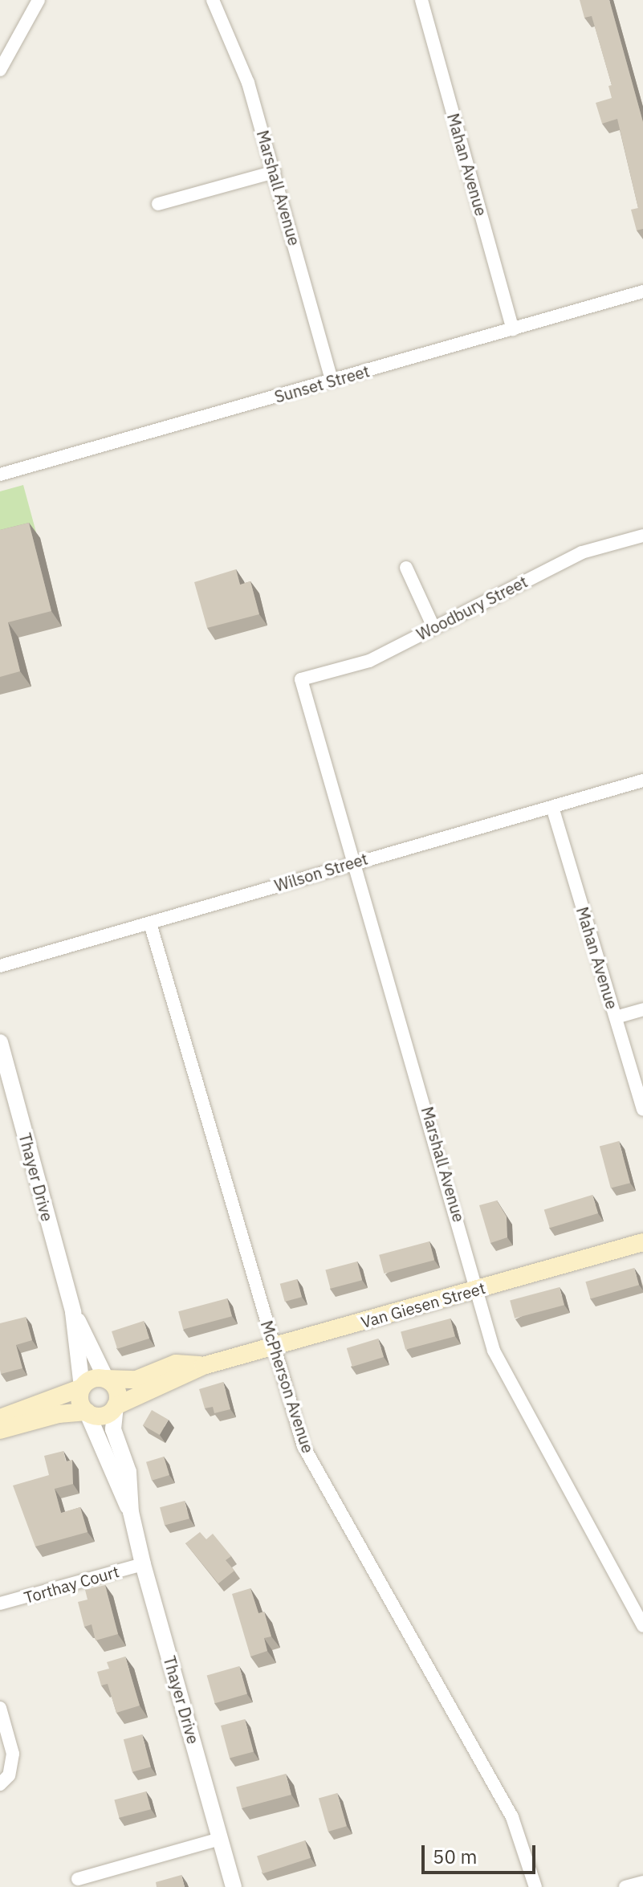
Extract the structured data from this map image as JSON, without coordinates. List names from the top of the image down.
{
  "streets": {
    "main road": ["Van Giesen Street"],
    "street": [
      "Mahan Avenue",
      "Marshall Avenue",
      "Sunset Street",
      "Woodbury Street",
      "Wilson Street",
      "Thayer Drive",
      "McPherson Avenue",
      "Torthay Court"
    ]
  },
  "crossings": [
    ["Mahan Avenue", "Sunset Street"],
    ["Mahan Avenue", "Wilson Street"],
    ["Marshall Avenue", "Sunset Street"],
    ["Marshall Avenue", "Woodbury Street"],
    ["Marshall Avenue", "Wilson Street"],
    ["Marshall Avenue", "Van Giesen Street"],
    ["Wilson Street", "McPherson Avenue"],
    ["Thayer Drive", "Van Giesen Street"],
    ["Thayer Drive", "Torthay Court"],
    ["Van Giesen Street", "McPherson Avenue"]
  ],
  "scale_bar": "50 m"
}
